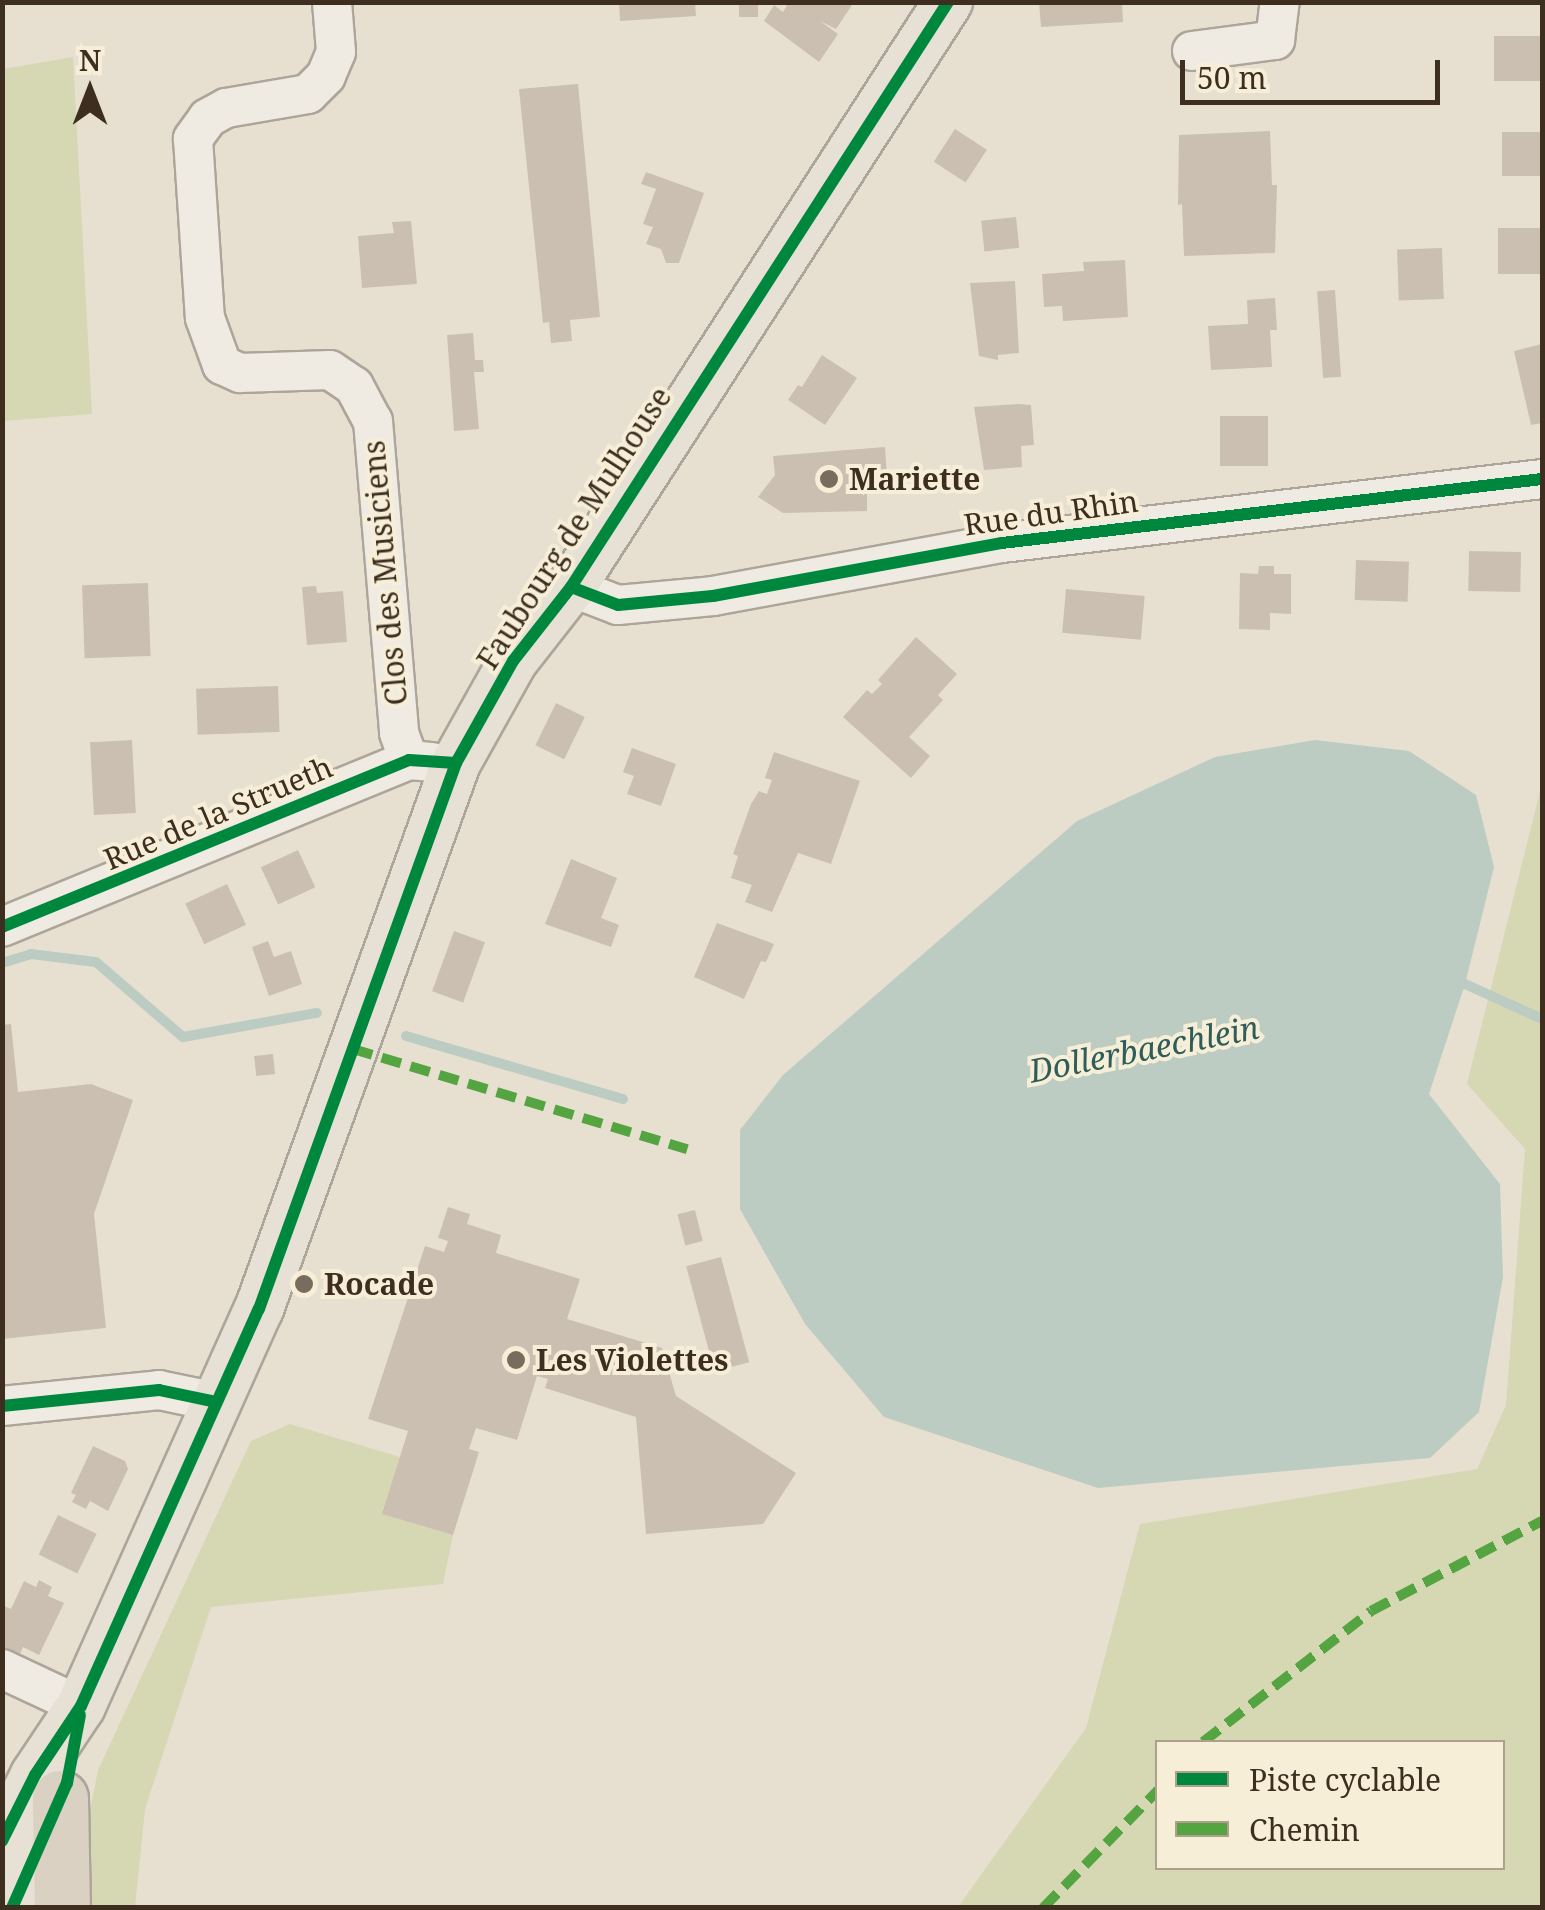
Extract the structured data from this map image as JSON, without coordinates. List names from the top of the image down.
{
  "streets": {
    "main road": ["Faubourg de Mulhouse"],
    "street": ["Rue du Rhin", "Clos des Musiciens", "Rue de la Strueth"]
  },
  "crossings": [
    ["Rue du Rhin", "Faubourg de Mulhouse"],
    ["Faubourg de Mulhouse", "Rue de la Strueth"],
    ["Clos des Musiciens", "Rue de la Strueth"]
  ],
  "water": ["Dollerbaechlein"],
  "places": ["Mariette", "Rocade", "Les Violettes"],
  "legend": ["Piste cyclable", "Chemin"],
  "scale_bar": "50 m",
  "north": "top"
}
